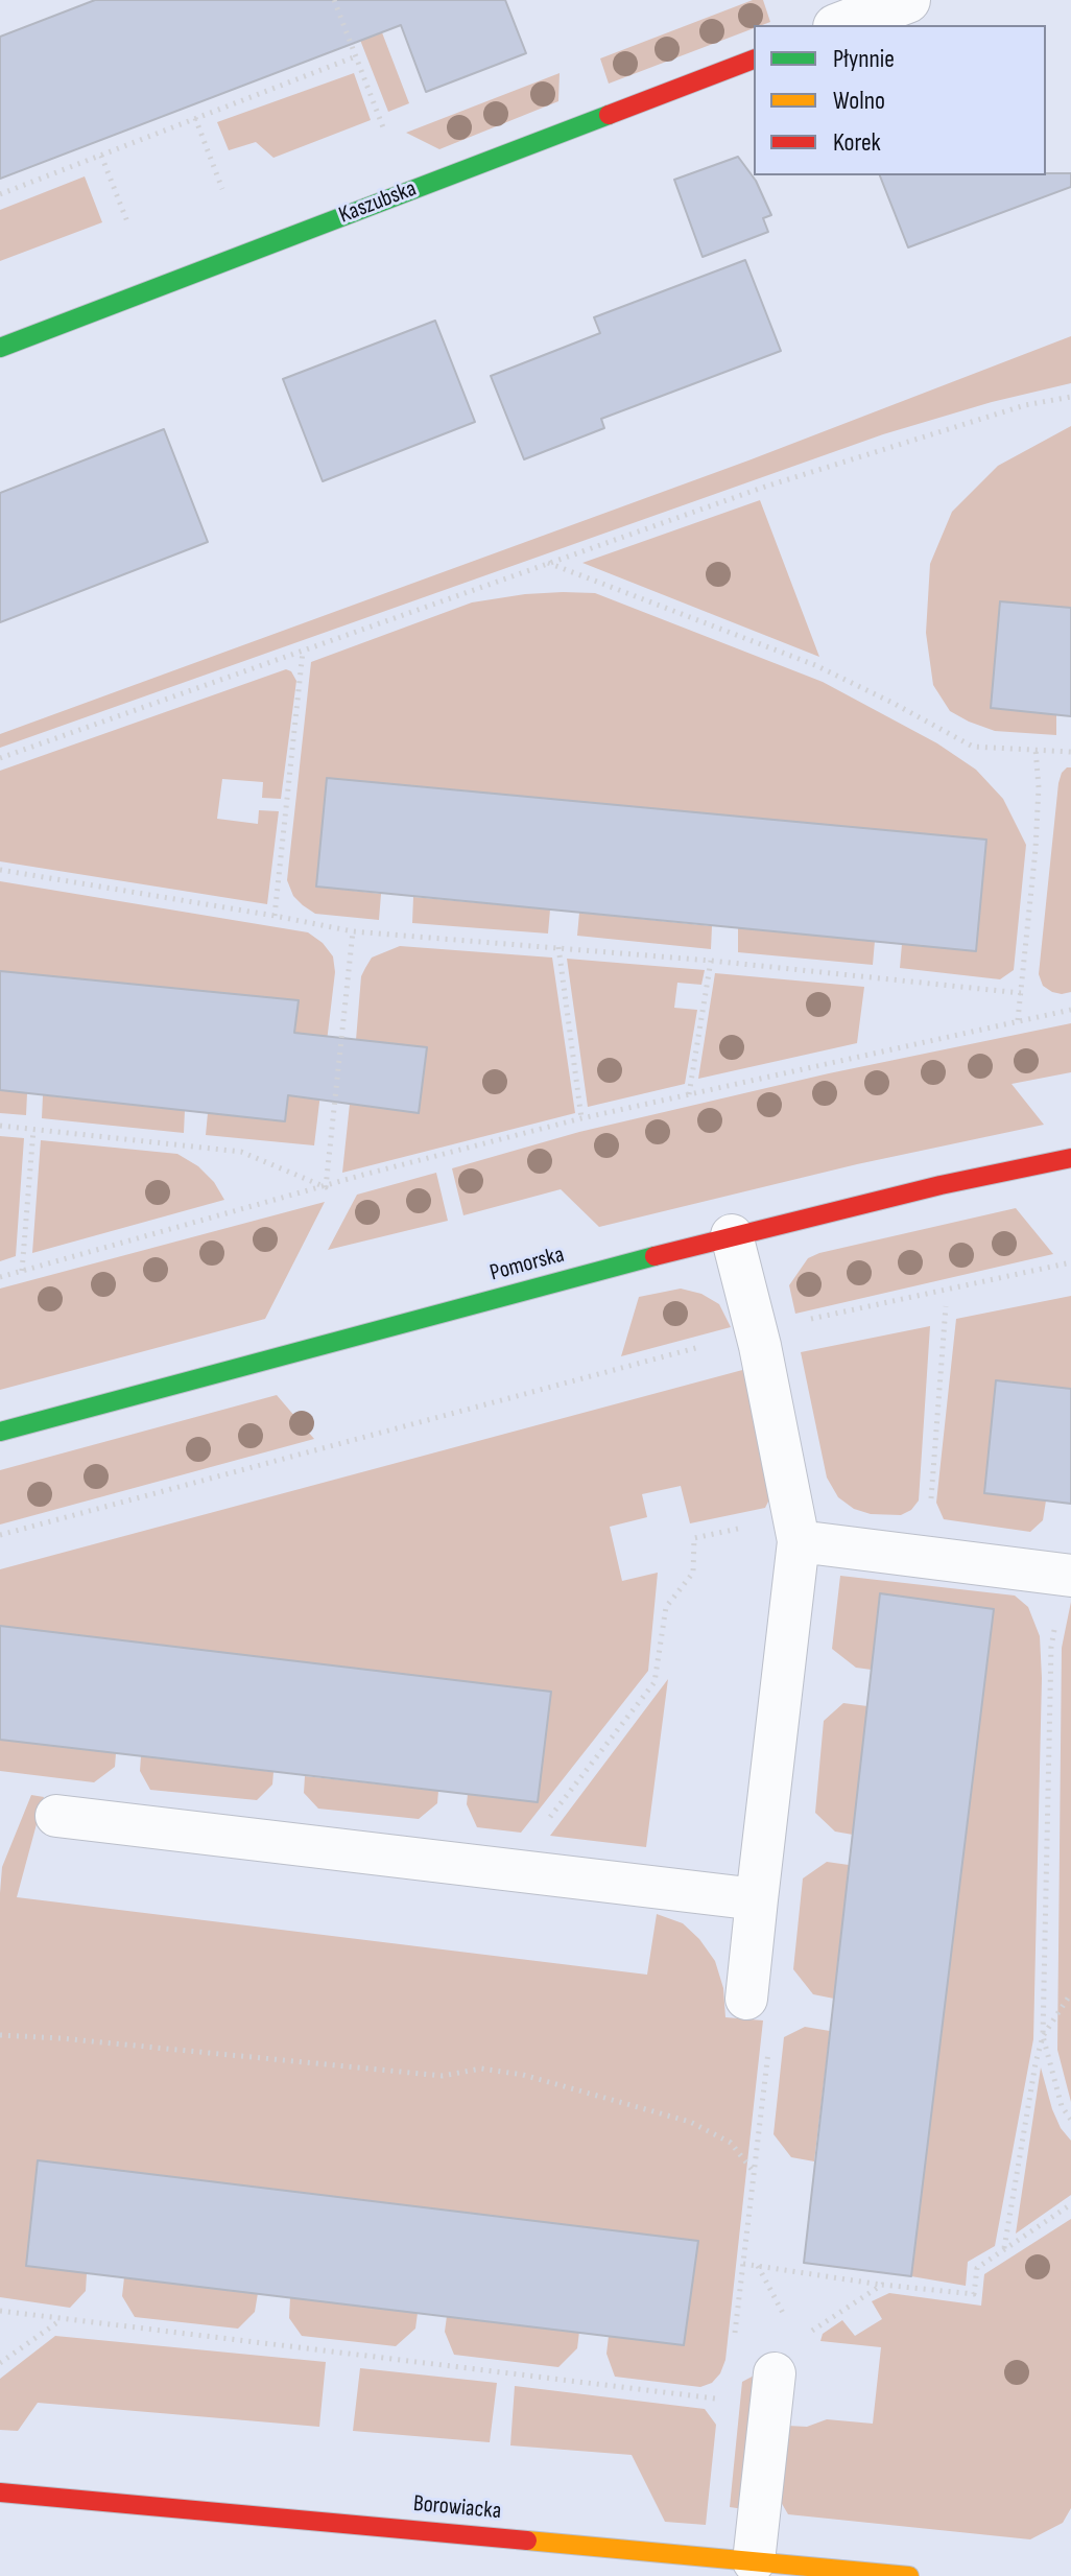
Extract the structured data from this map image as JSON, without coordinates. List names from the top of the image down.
{
  "streets": {
    "street": ["Kaszubska", "Pomorska", "Borowiacka"]
  },
  "legend": ["Płynnie", "Wolno", "Korek"]
}
